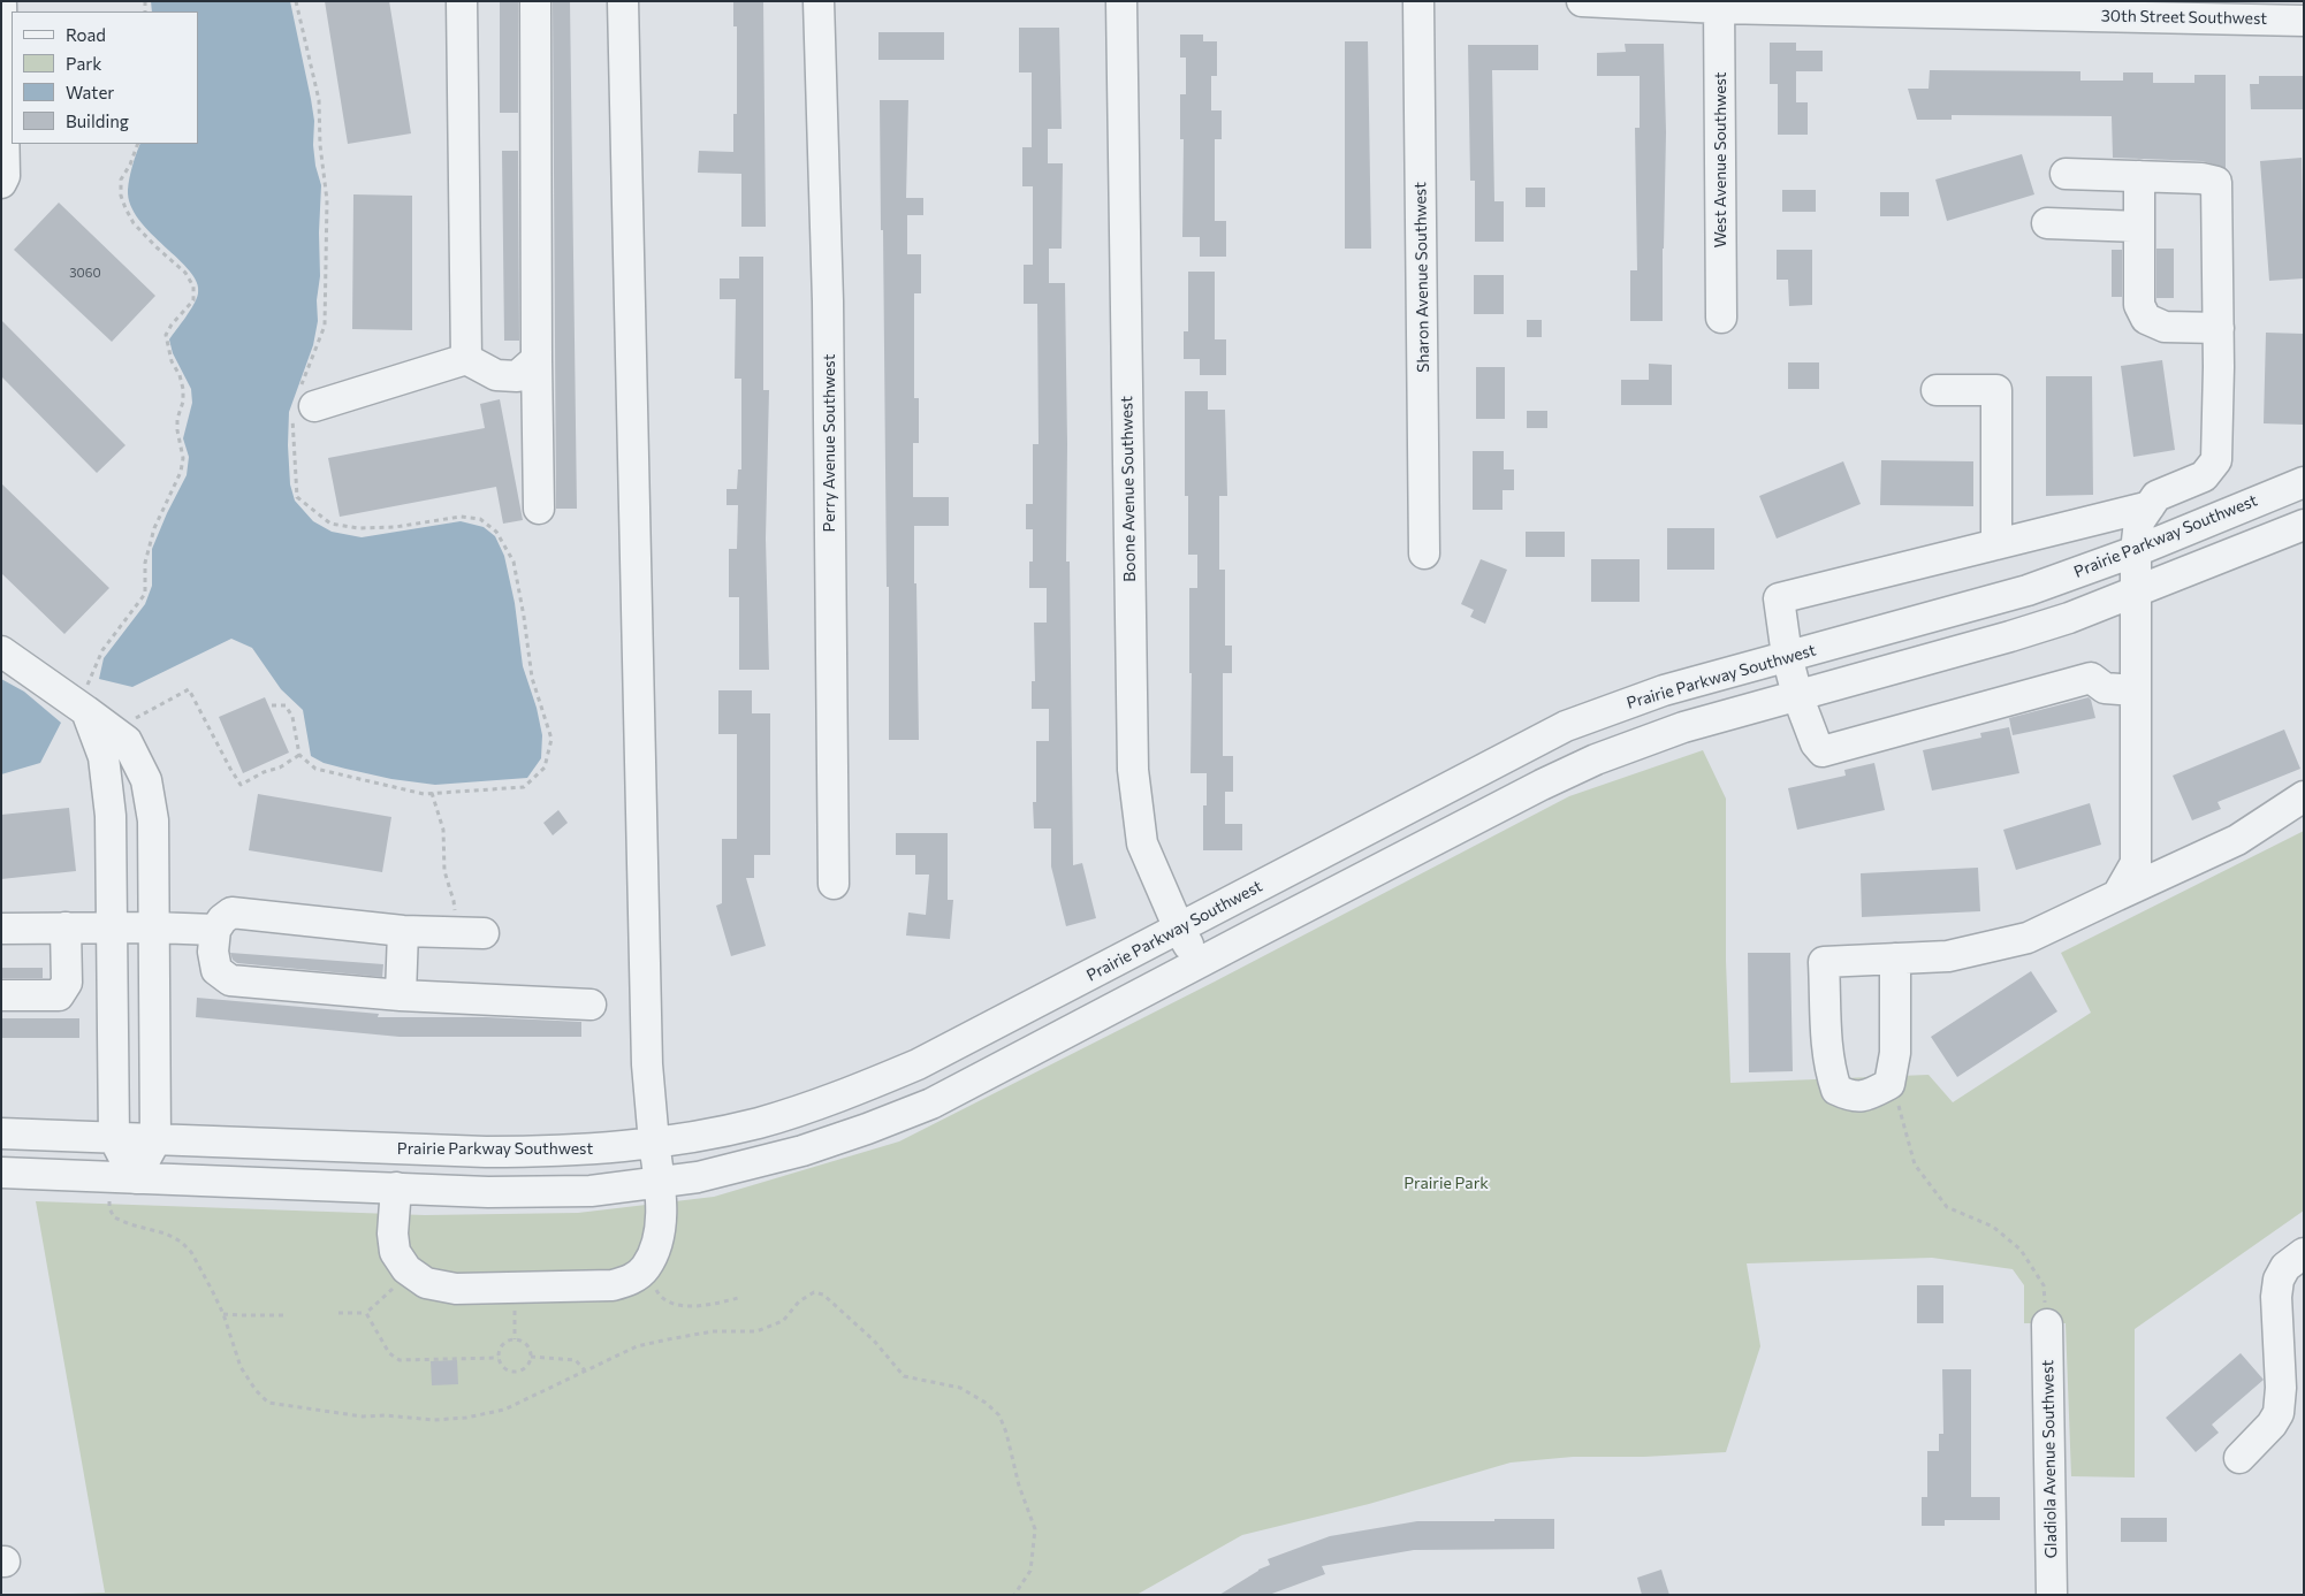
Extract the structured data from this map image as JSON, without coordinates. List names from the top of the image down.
{
  "streets": {
    "street": [
      "30th Street Southwest",
      "West Avenue Southwest",
      "Sharon Avenue Southwest",
      "Perry Avenue Southwest",
      "Boone Avenue Southwest",
      "Prairie Parkway Southwest",
      "Gladiola Avenue Southwest"
    ]
  },
  "crossings": [
    ["30th Street Southwest", "West Avenue Southwest"],
    ["Boone Avenue Southwest", "Prairie Parkway Southwest"]
  ],
  "parks": ["Prairie Park"],
  "house_numbers": ["3060"],
  "legend": [
    "Road",
    "Park",
    "Water",
    "Building"
  ]
}
